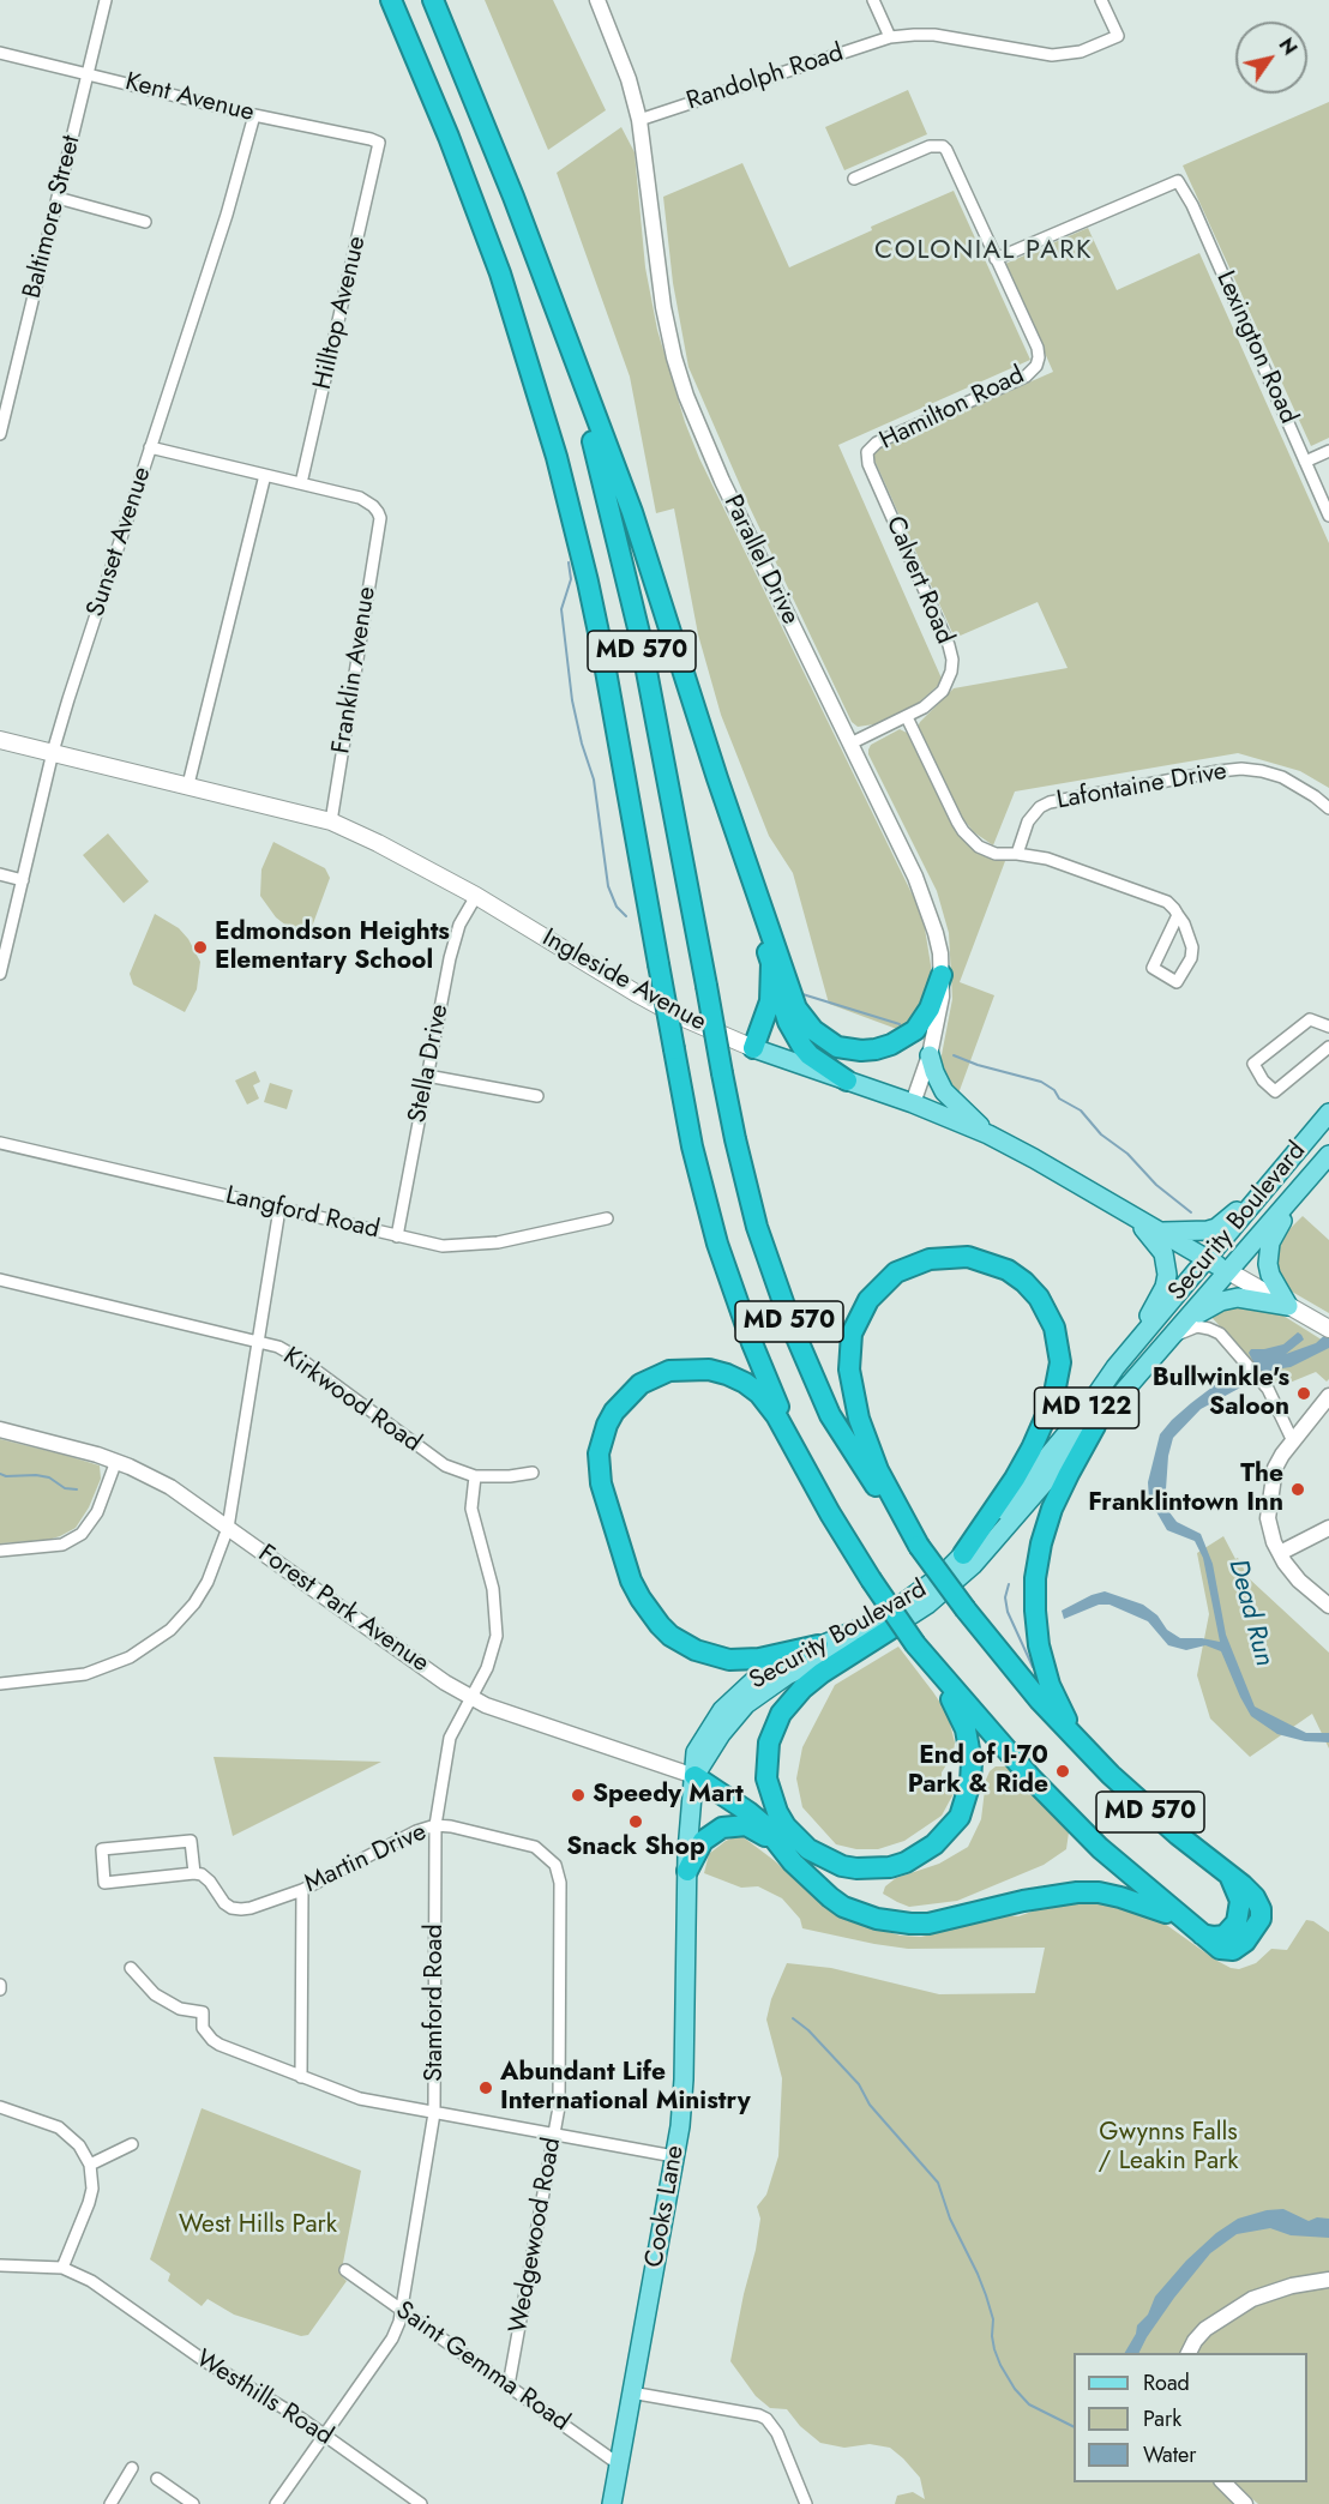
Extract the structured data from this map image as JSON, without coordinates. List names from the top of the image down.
{
  "streets": {
    "highway": ["MD 570"],
    "main road": [
      "Ingleside Avenue",
      "Security Boulevard",
      "MD 122",
      "Cooks Lane"
    ],
    "street": [
      "Randolph Road",
      "Kent Avenue",
      "Baltimore Street",
      "Hilltop Avenue",
      "Lexington Road",
      "Hamilton Road",
      "Sunset Avenue",
      "Parallel Drive",
      "Calvert Road",
      "Franklin Avenue",
      "Lafontaine Drive",
      "Stella Drive",
      "Langford Road",
      "Kirkwood Road",
      "Forest Park Avenue",
      "Martin Drive",
      "Stamford Road",
      "Wedgewood Road",
      "Saint Gemma Road",
      "Westhills Road"
    ]
  },
  "crossings": [
    ["Randolph Road", "Parallel Drive"],
    ["Kent Avenue", "Baltimore Street"],
    ["Kent Avenue", "Hilltop Avenue"],
    ["Kent Avenue", "Sunset Avenue"],
    ["Hilltop Avenue", "Franklin Avenue"],
    ["Lexington Road", "Hamilton Road"],
    ["Hamilton Road", "Calvert Road"],
    ["Sunset Avenue", "Ingleside Avenue"],
    ["Parallel Drive", "Calvert Road"],
    ["Parallel Drive", "Ingleside Avenue"],
    ["Franklin Avenue", "Ingleside Avenue"],
    ["Ingleside Avenue", "Stella Drive"],
    ["Ingleside Avenue", "Security Boulevard"],
    ["Stella Drive", "Langford Road"],
    ["Security Boulevard", "Forest Park Avenue"],
    ["Security Boulevard", "Cooks Lane"],
    ["Kirkwood Road", "Stamford Road"],
    ["Forest Park Avenue", "Stamford Road"],
    ["Forest Park Avenue", "Cooks Lane"],
    ["Martin Drive", "Stamford Road"],
    ["Martin Drive", "Wedgewood Road"],
    ["Stamford Road", "Saint Gemma Road"],
    ["Stamford Road", "Westhills Road"],
    ["Cooks Lane", "Saint Gemma Road"],
    ["Wedgewood Road", "Saint Gemma Road"]
  ],
  "districts": ["COLONIAL PARK"],
  "water": ["Dead Run"],
  "parks": ["Gwynns Falls / Leakin Park", "West Hills Park"],
  "places": [
    "Edmondson Heights Elementary School",
    "Bullwinkle's Saloon",
    "The Franklintown Inn",
    "End of I-70 Park & Ride",
    "Speedy Mart",
    "Snack Shop",
    "Abundant Life International Ministry"
  ],
  "legend": ["Road", "Park", "Water"],
  "north": "top right"
}
